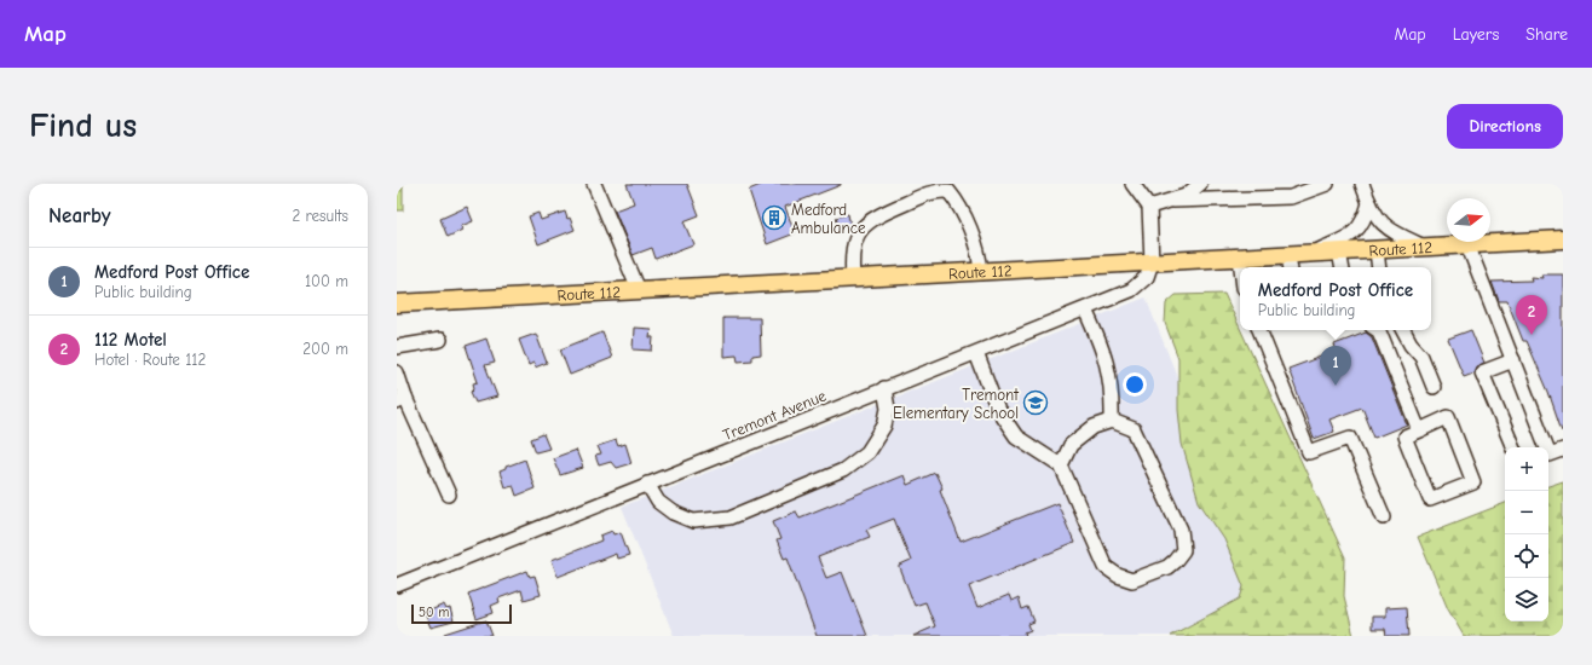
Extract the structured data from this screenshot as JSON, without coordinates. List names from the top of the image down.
{
  "streets": {
    "main road": ["Route 112"],
    "street": ["Tremont Avenue"]
  },
  "crossings": [
    ["Route 112", "Tremont Avenue"]
  ],
  "places": {
    "building": ["Medford Ambulance"],
    "school or university": ["Tremont Elementary School"]
  },
  "scale_bar": "50 m",
  "north": "right",
  "page": {
    "header": "Map",
    "nav": ["Map", "Layers", "Share"],
    "buttons": "Directions",
    "title": "Find us",
    "heading": ["Nearby", "2 results"],
    "list": [
      {
        "mark": "1",
        "name": "Medford Post Office",
        "note": "Public building",
        "value": "100 m"
      },
      {
        "mark": "2",
        "name": "112 Motel",
        "note": "Hotel · Route 112",
        "value": "200 m"
      }
    ],
    "popup": ["Medford Post Office", "Public building"],
    "pins": ["2", "1"],
    "map_buttons": ["+", "−"],
    "scale": "50 m"
  }
}
